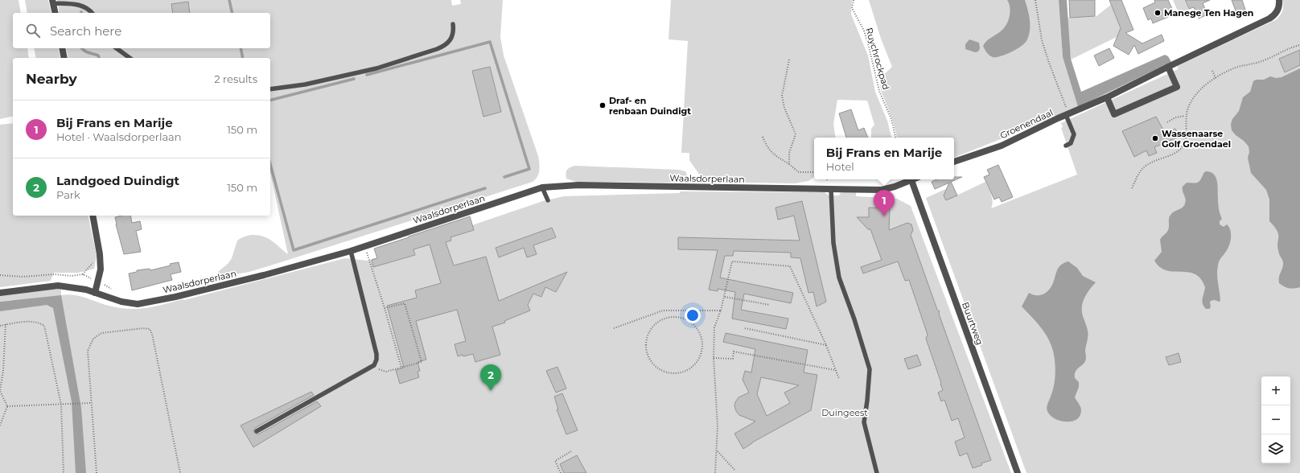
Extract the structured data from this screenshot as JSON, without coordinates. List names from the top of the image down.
{
  "streets": {
    "street": ["Groenendaal", "Waalsdorperlaan", "Buurtweg"],
    "path": ["Ruychrockpad"]
  },
  "crossings": [
    ["Waalsdorperlaan", "Buurtweg"]
  ],
  "parks": ["Duingeest"],
  "places": ["Manege Ten Hagen", "Draf- en renbaan Duindigt", "Wassenaarse Golf Groendael"],
  "page": {
    "search": "Search here",
    "heading": ["Nearby", "2 results"],
    "list": [
      {
        "mark": "1",
        "name": "Bij Frans en Marije",
        "note": "Hotel · Waalsdorperlaan",
        "value": "150 m"
      },
      {
        "mark": "2",
        "name": "Landgoed Duindigt",
        "note": "Park",
        "value": "150 m"
      }
    ],
    "popup": ["Bij Frans en Marije", "Hotel"],
    "pins": ["1", "2"],
    "map_buttons": ["+", "−"]
  }
}
